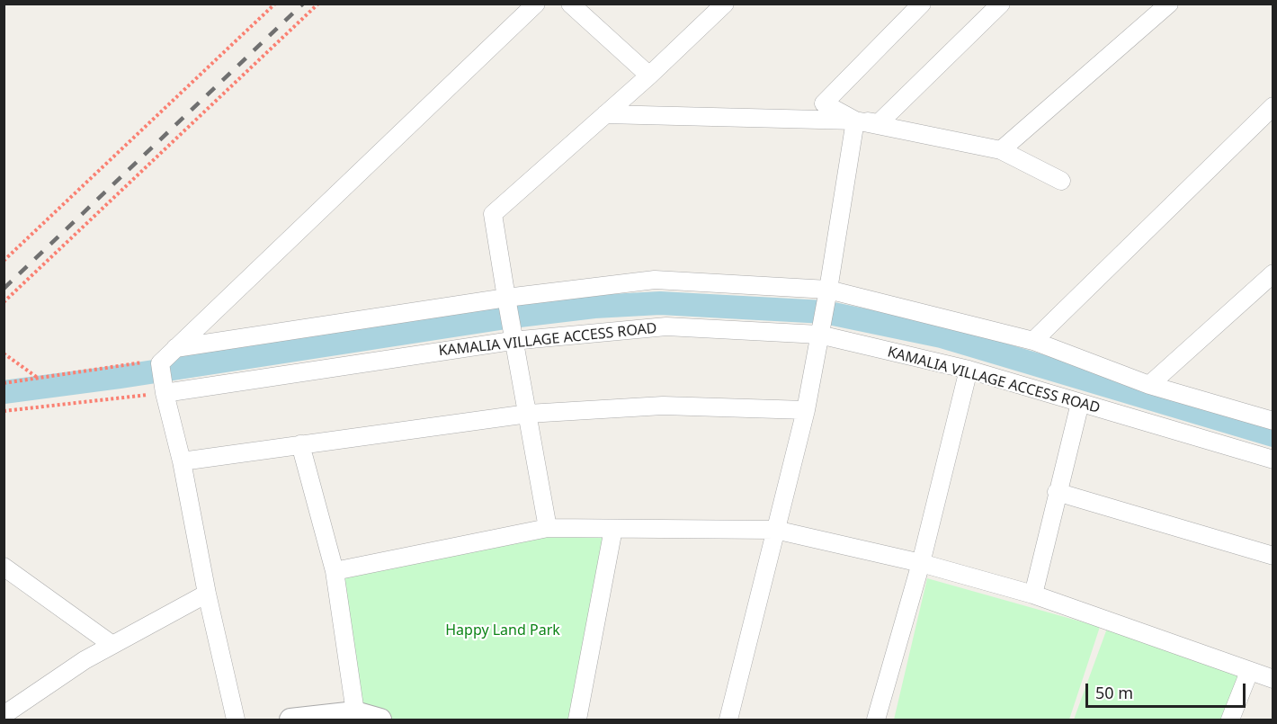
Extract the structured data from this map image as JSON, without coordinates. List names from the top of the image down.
{
  "streets": {
    "street": ["KAMALIA VILLAGE ACCESS ROAD"]
  },
  "parks": ["Happy Land Park"],
  "scale_bar": "50 m"
}
